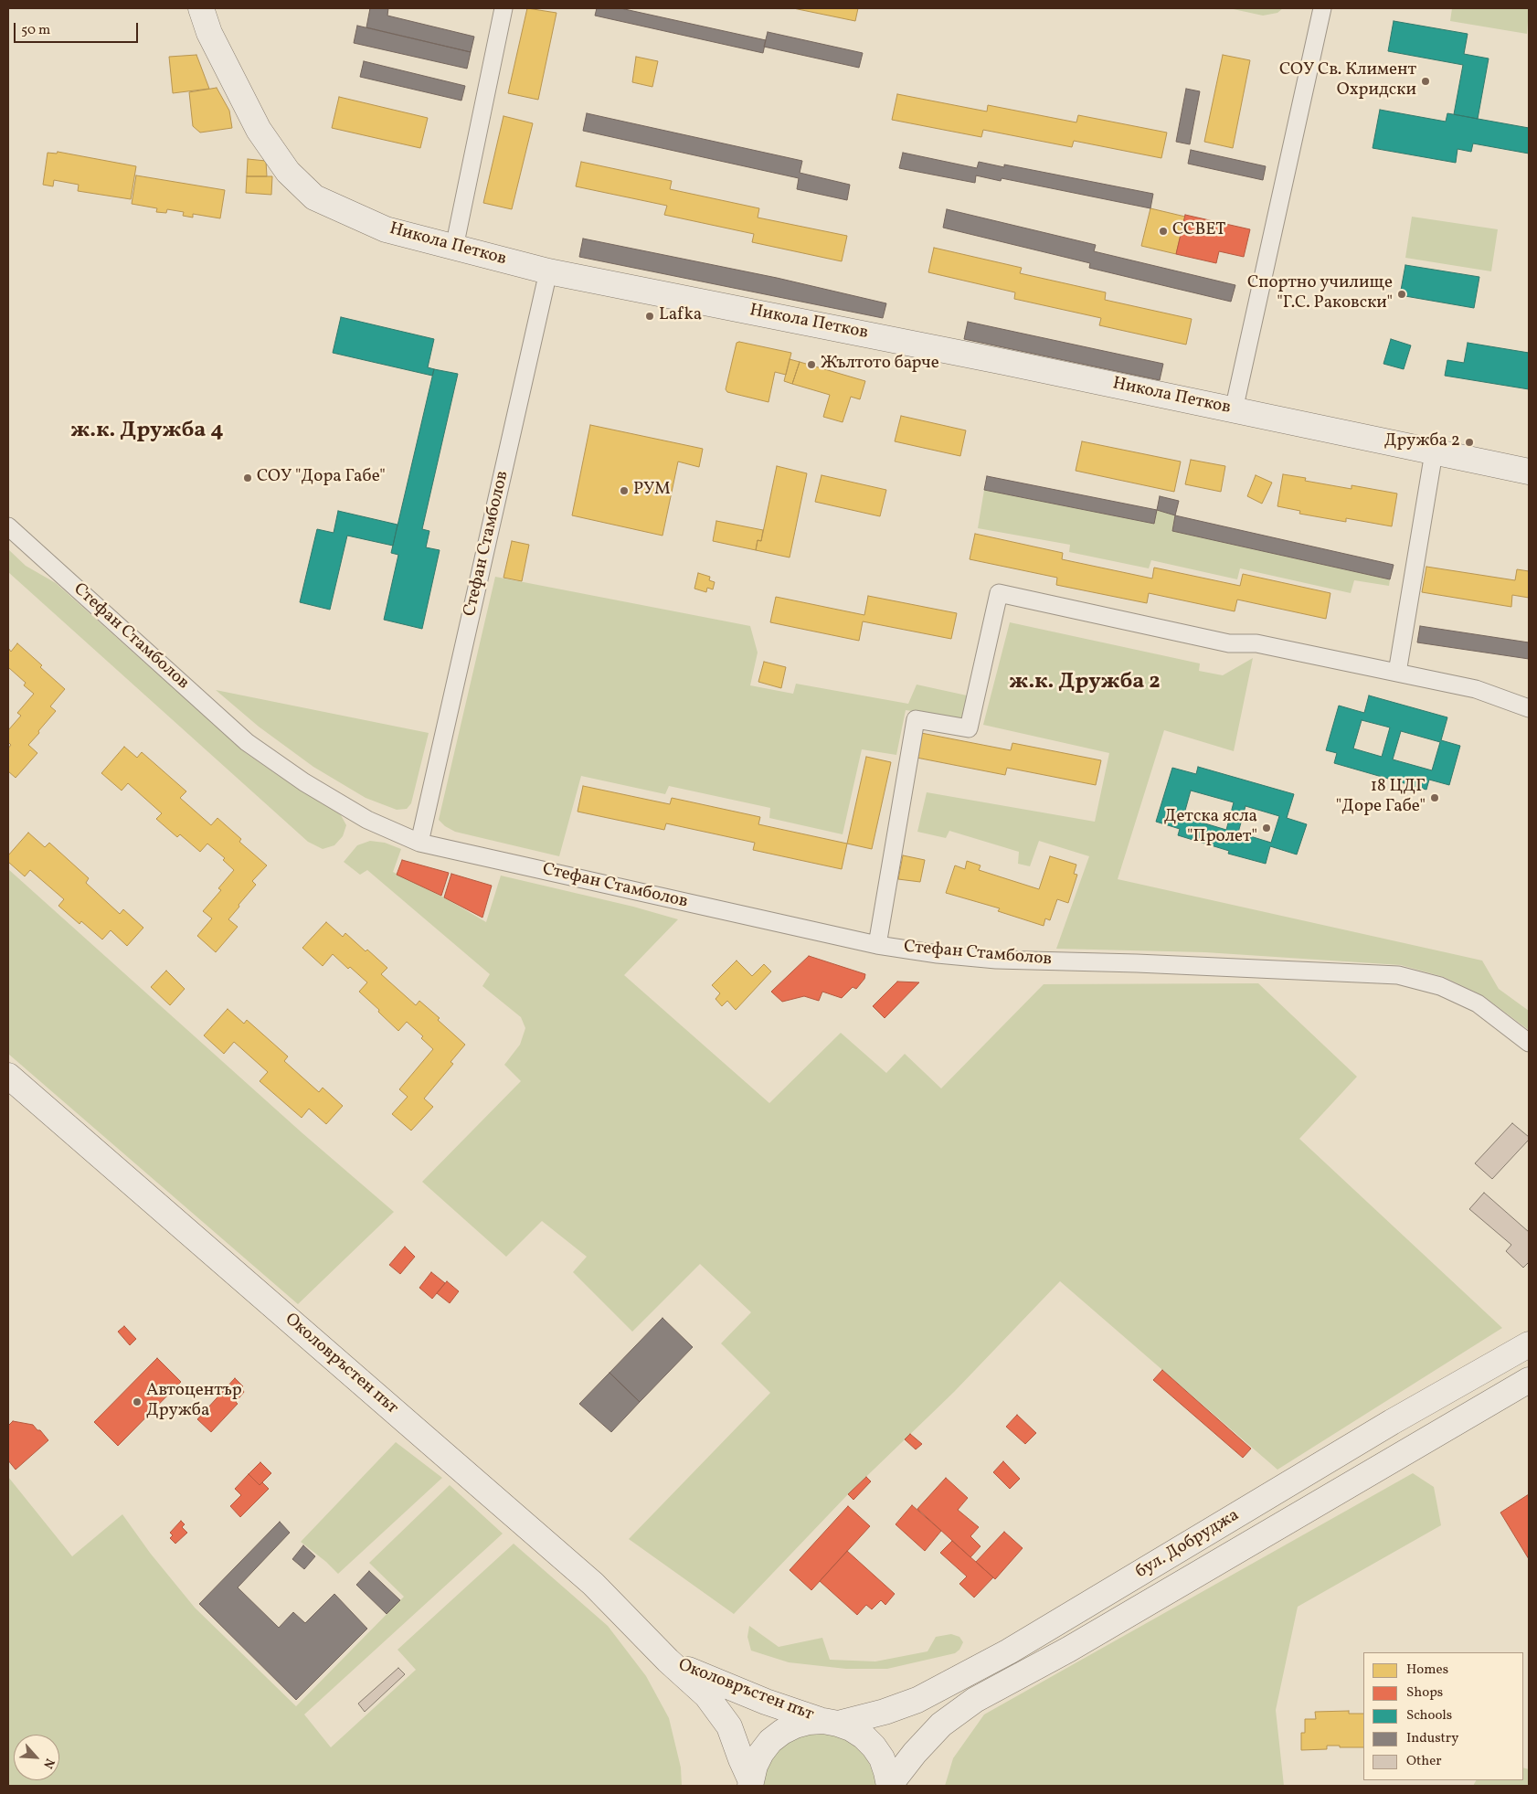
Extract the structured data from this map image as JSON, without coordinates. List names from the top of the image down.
{
  "streets": {
    "main road": ["Никола Петков", "Околовръстен път", "бул. Добруджа"],
    "street": ["Стефан Стамболов"]
  },
  "crossings": [
    ["Никола Петков", "Стефан Стамболов"],
    ["Околовръстен път", "бул. Добруджа"]
  ],
  "districts": ["ж.к. Дружба 4", "ж.к. Дружба 2"],
  "places": [
    "СОУ Св. Климент Охридски",
    "ССВЕТ",
    "Спортно училище \"Г.С. Раковски\"",
    "Lafka",
    "Жълтото барче",
    "Дружба 2",
    "СОУ \"Дора Габе\"",
    "РУМ",
    "18 ЦДГ \"Доре Габе\"",
    "Детска ясла \"Пролет\"",
    "Автоцентър Дружба"
  ],
  "legend": [
    "Homes",
    "Shops",
    "Schools",
    "Industry",
    "Other"
  ],
  "scale_bar": "50 m",
  "north": "bottom right"
}
